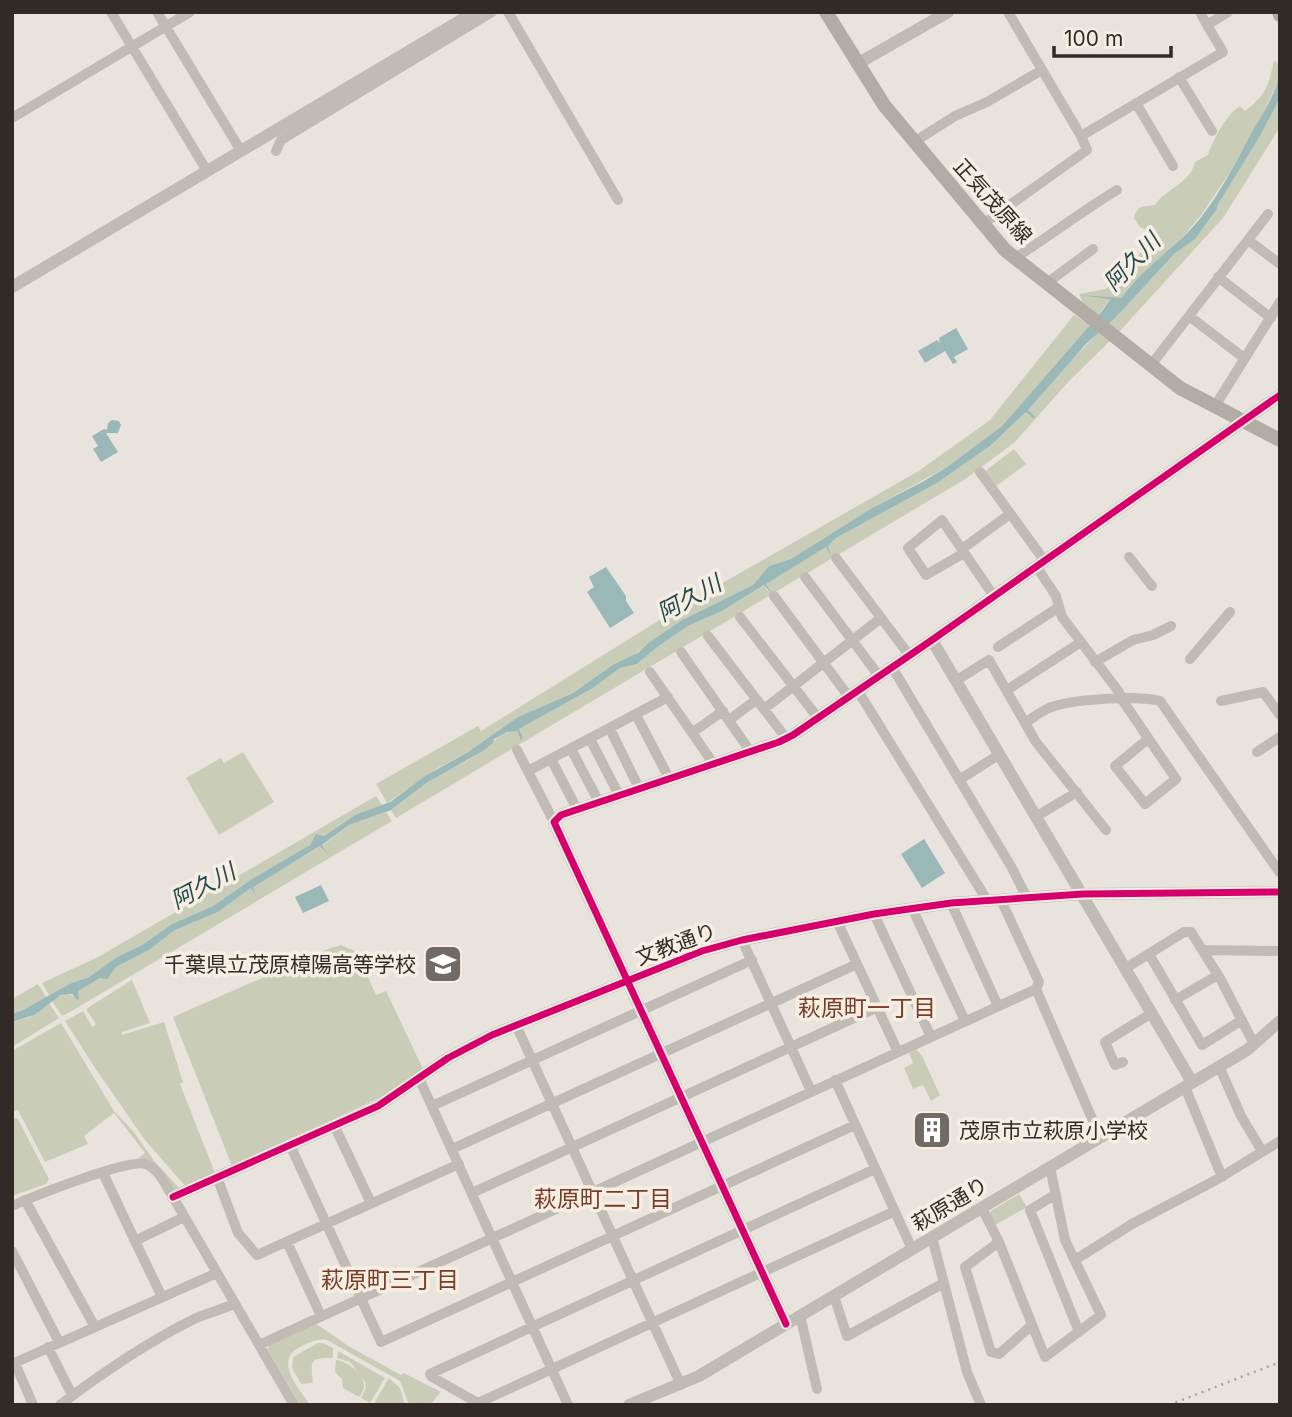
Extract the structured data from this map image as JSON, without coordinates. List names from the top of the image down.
{
  "streets": {
    "main road": ["正気茂原線"],
    "street": ["文教通り", "萩原通り"]
  },
  "districts": ["萩原町一丁目", "萩原町二丁目", "萩原町三丁目"],
  "water": ["阿久川"],
  "places": {
    "school or university": ["千葉県立茂原樟陽高等学校"],
    "building": ["茂原市立萩原小学校"]
  },
  "scale_bar": "100 m"
}
